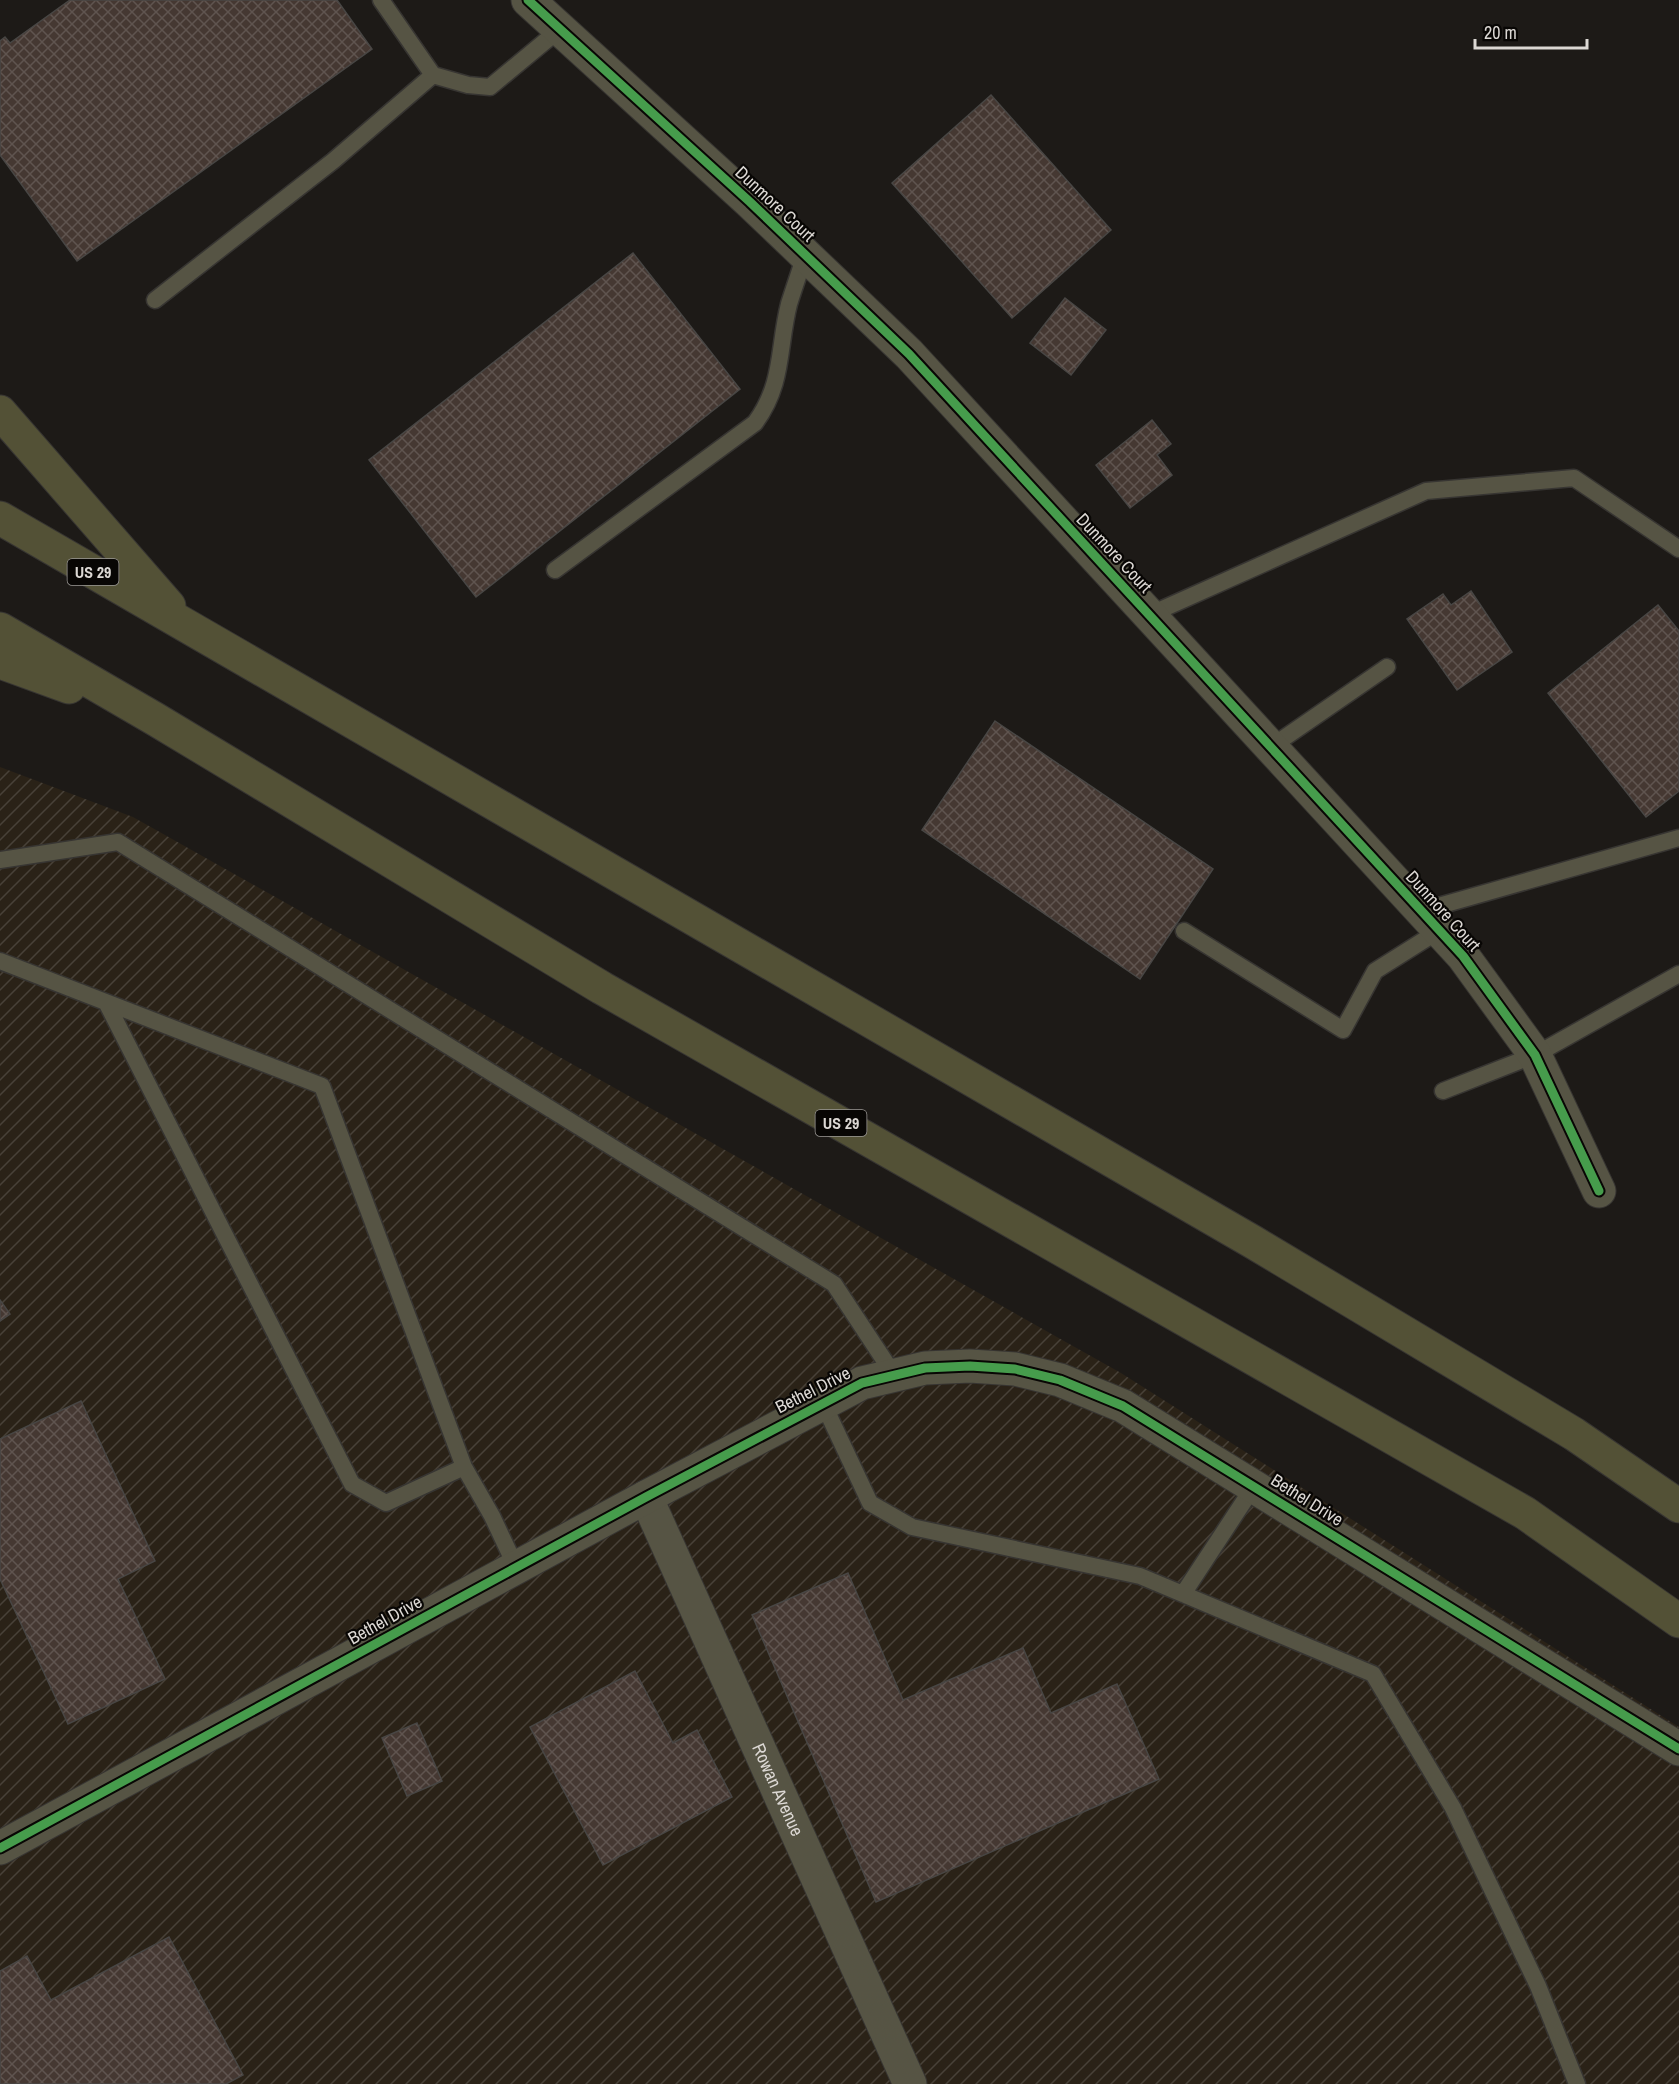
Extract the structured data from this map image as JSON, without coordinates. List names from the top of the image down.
{
  "streets": {
    "highway": ["US 29"],
    "street": ["Dunmore Court", "Bethel Drive", "Rowan Avenue"]
  },
  "crossings": [
    ["Bethel Drive", "Rowan Avenue"]
  ],
  "scale_bar": "20 m"
}
